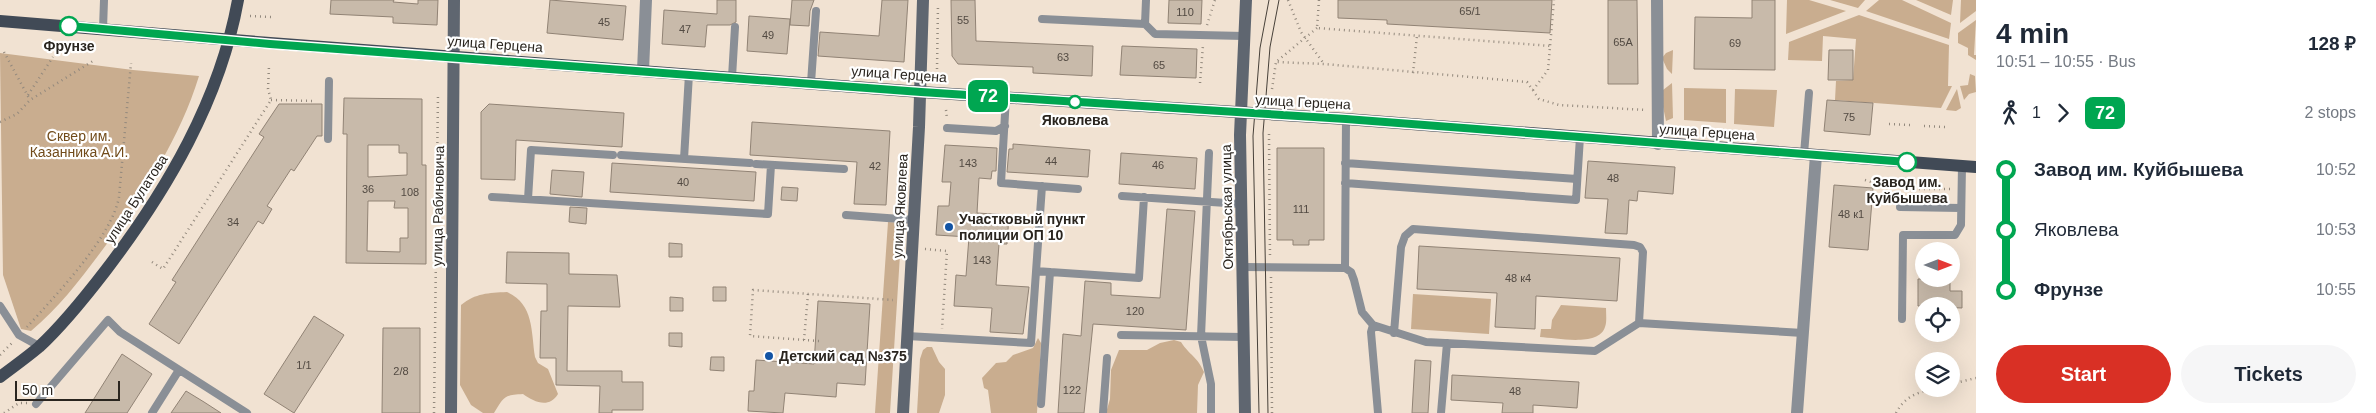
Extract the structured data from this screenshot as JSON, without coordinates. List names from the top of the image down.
{
  "streets": {
    "main road": ["улица Герцена", "улица Булатова"],
    "street": ["улица Рабиновича", "улица Яковлева", "Октябрьская улица"]
  },
  "crossings": [
    ["улица Герцена", "улица Булатова"],
    ["улица Герцена", "улица Рабиновича"],
    ["улица Герцена", "улица Яковлева"],
    ["улица Герцена", "Октябрьская улица"]
  ],
  "parks": ["Сквер им. Казанника А.И."],
  "places": [
    "Фрунзе",
    "Яковлева",
    "Завод им. Куйбышева",
    "Участковый пункт полиции ОП 10",
    "Детский сад №375"
  ],
  "lines": ["bus line 72"],
  "house_numbers": [
    "65/1",
    "110",
    "55",
    "45",
    "47",
    "49",
    "65А",
    "69",
    "63",
    "65",
    "75",
    "44",
    "143",
    "46",
    "42",
    "48",
    "40",
    "36",
    "108",
    "111",
    "48 к1",
    "34",
    "143",
    "48 к4",
    "120",
    "1/1",
    "2/8",
    "122",
    "48"
  ],
  "scale_bar": "50 m",
  "north": "right",
  "page": {
    "on_map": "72",
    "heading": ["4 min", "10:51 – 10:55 · Bus", "128 ₽"],
    "legs": ["1", "72", "2 stops"],
    "list": [
      {
        "name": "Завод им. Куйбышева",
        "value": "10:52"
      },
      {
        "name": "Яковлева",
        "value": "10:53"
      },
      {
        "name": "Фрунзе",
        "value": "10:55"
      }
    ],
    "buttons": ["Start", "Tickets"],
    "scale": "50 m"
  }
}
